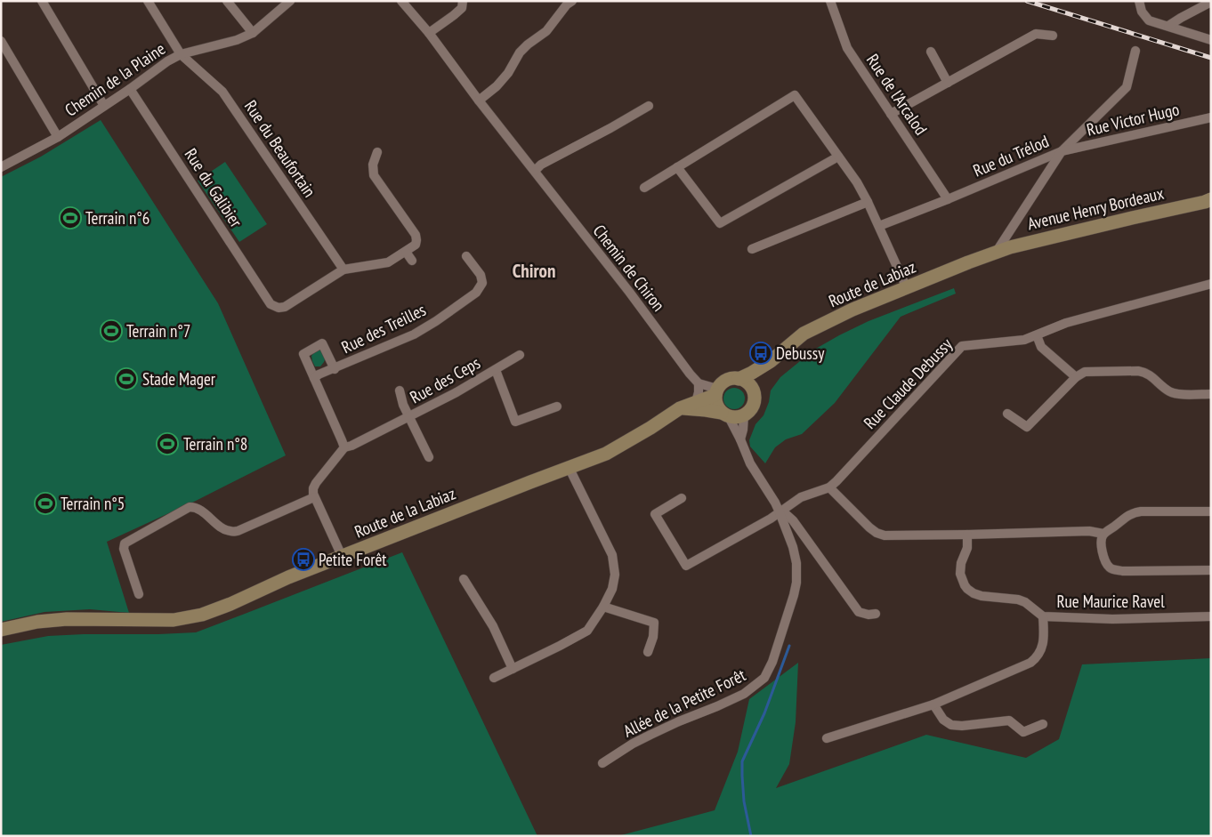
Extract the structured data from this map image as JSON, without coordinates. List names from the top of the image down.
{
  "streets": {
    "main road": ["Avenue Henry Bordeaux", "Route de Labiaz", "Route de la Labiaz"],
    "street": [
      "Chemin de la Plaine",
      "Rue de l'Arcalod",
      "Rue Victor Hugo",
      "Rue du Beaufortain",
      "Rue du Trélod",
      "Rue du Galibier",
      "Chemin de Chiron",
      "Rue des Treilles",
      "Rue des Ceps",
      "Rue Claude Debussy",
      "Rue Maurice Ravel",
      "Allée de la Petite Forêt"
    ]
  },
  "crossings": [
    ["Chemin de la Plaine", "Rue du Beaufortain"],
    ["Chemin de la Plaine", "Rue du Galibier"],
    ["Rue de l'Arcalod", "Rue du Trélod"],
    ["Rue Victor Hugo", "Rue du Trélod"],
    ["Rue du Beaufortain", "Rue du Galibier"],
    ["Avenue Henry Bordeaux", "Route de Labiaz"],
    ["Route de Labiaz", "Route de la Labiaz"],
    ["Route de Labiaz", "Allée de la Petite Forêt"],
    ["Rue des Treilles", "Rue des Ceps"],
    ["Rue Claude Debussy", "Allée de la Petite Forêt"],
    ["Route de la Labiaz", "Allée de la Petite Forêt"]
  ],
  "districts": ["Chiron"],
  "places": {
    "sports": [
      "Terrain n°6",
      "Terrain n°7",
      "Stade Mager",
      "Terrain n°8",
      "Terrain n°5"
    ],
    "bus stop": ["Debussy", "Petite Forêt"]
  }
}
